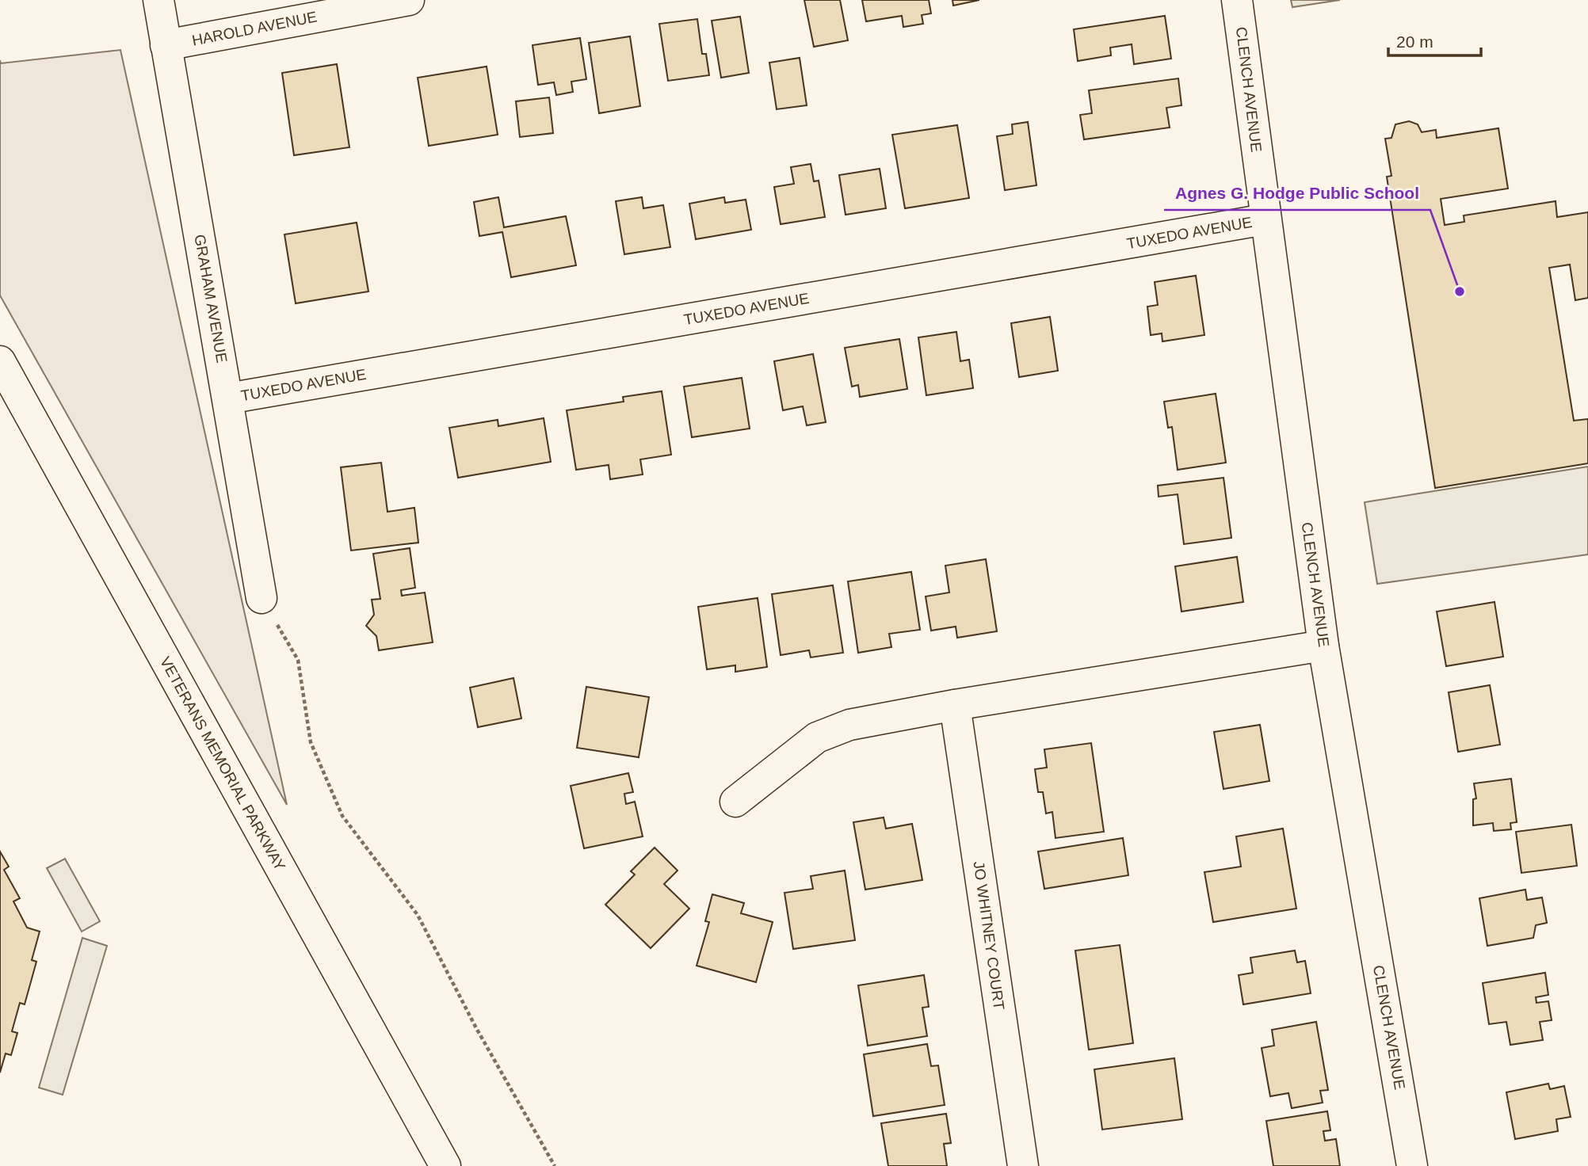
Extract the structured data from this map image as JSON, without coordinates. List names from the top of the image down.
{
  "streets": {
    "street": [
      "HAROLD AVENUE",
      "CLENCH AVENUE",
      "TUXEDO AVENUE",
      "GRAHAM AVENUE",
      "VETERANS MEMORIAL PARKWAY",
      "JO WHITNEY COURT"
    ]
  },
  "crossings": [
    ["HAROLD AVENUE", "GRAHAM AVENUE"],
    ["CLENCH AVENUE", "TUXEDO AVENUE"],
    ["TUXEDO AVENUE", "GRAHAM AVENUE"]
  ],
  "places": ["Agnes G. Hodge Public School"],
  "scale_bar": "20 m"
}
